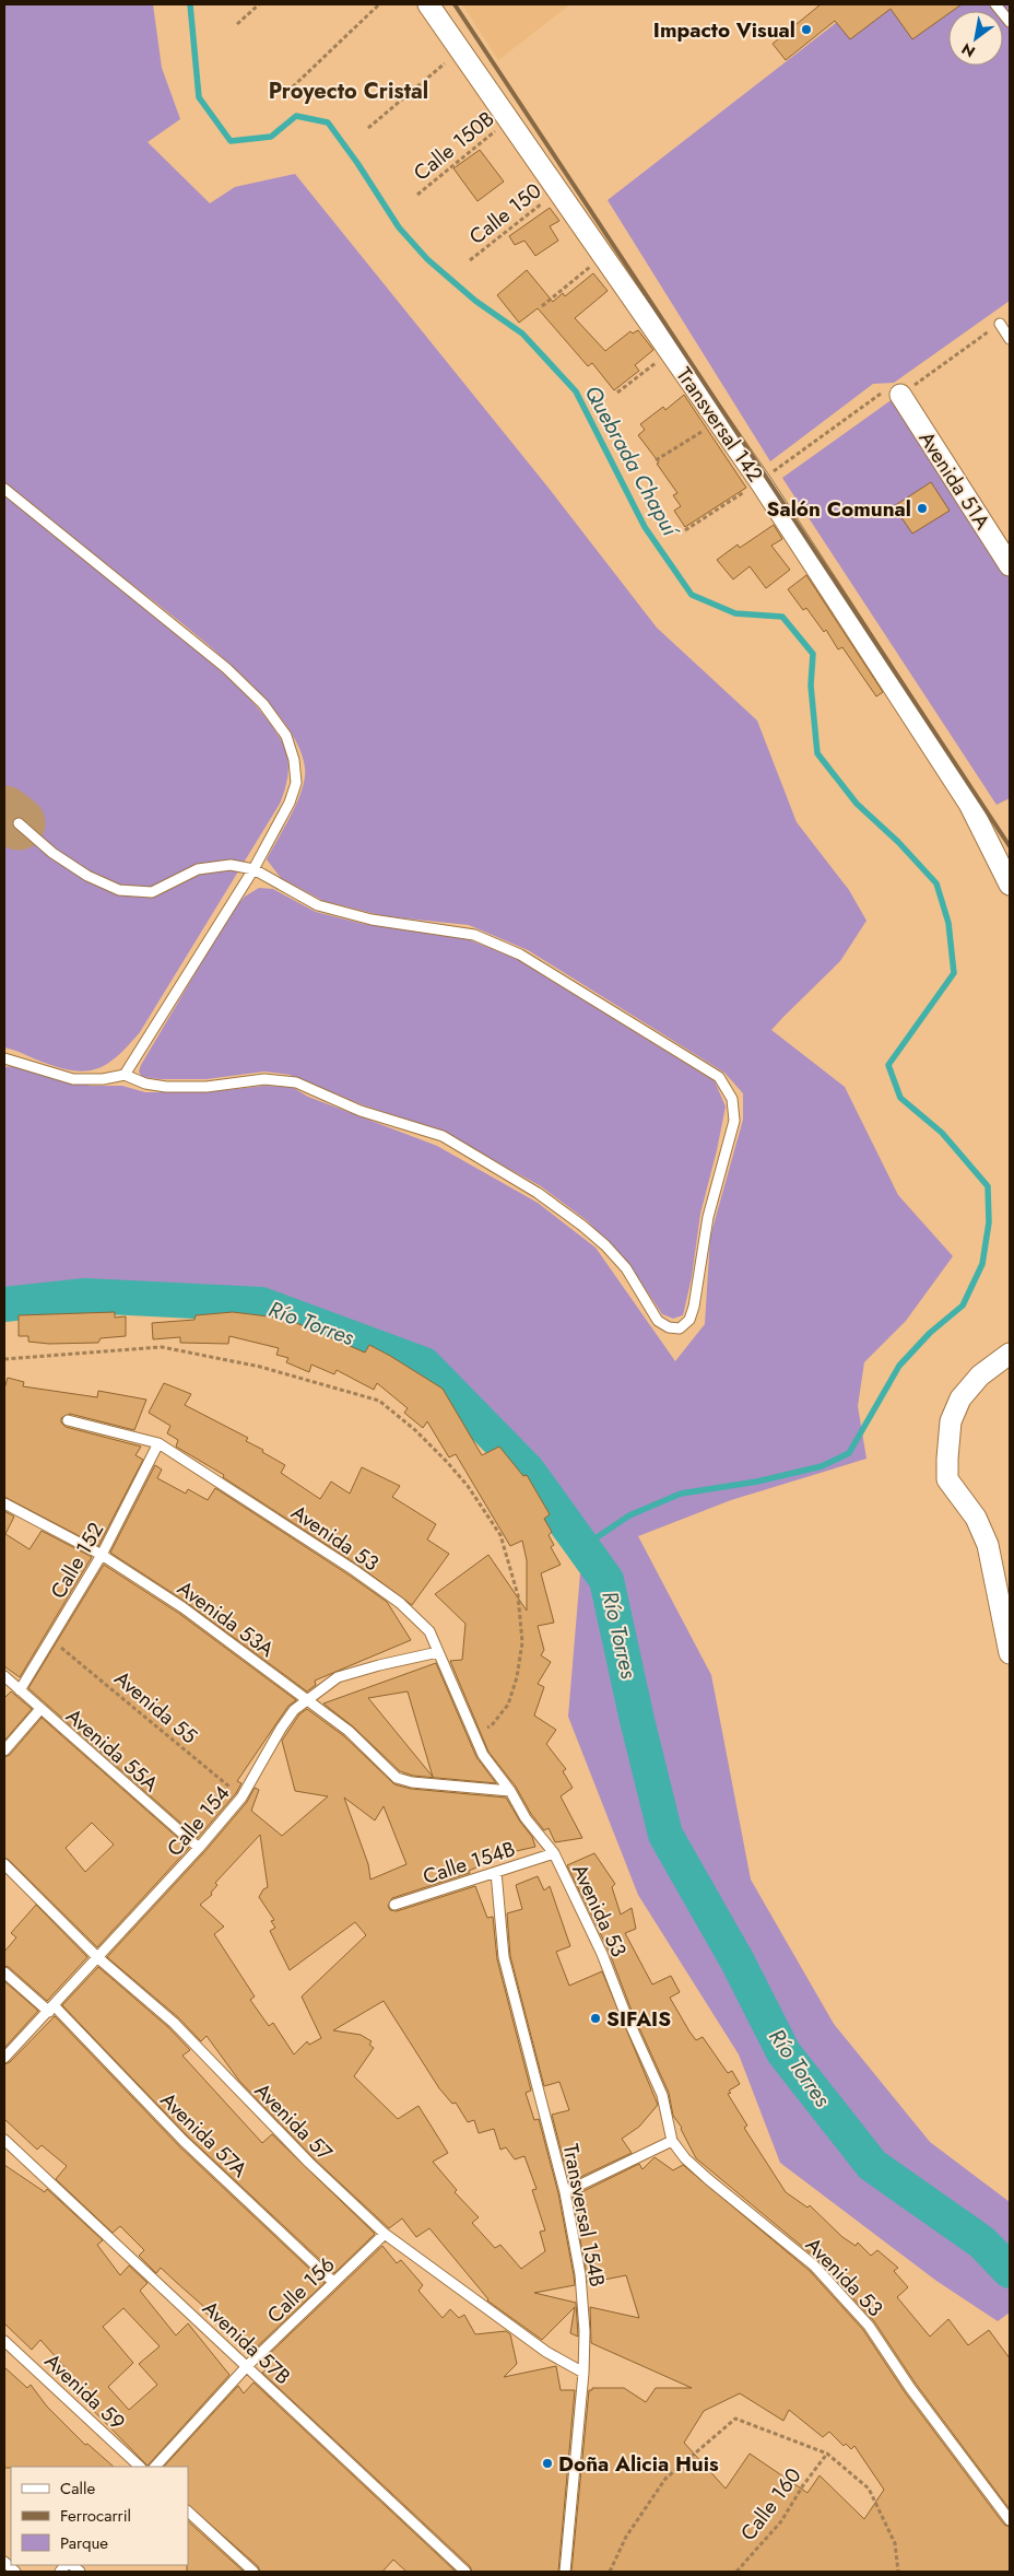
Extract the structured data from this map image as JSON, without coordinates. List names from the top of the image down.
{
  "streets": {
    "street": ["Transversal 142", "Avenida 51A"],
    "lane": [
      "Avenida 53",
      "Calle 152",
      "Avenida 53A",
      "Avenida 55A",
      "Calle 154",
      "Calle 154B",
      "Avenida 57",
      "Avenida 57A",
      "Transversal 154B",
      "Calle 156",
      "Avenida 57B",
      "Avenida 59"
    ],
    "path": [
      "Calle 150B",
      "Calle 150",
      "Avenida 55",
      "Calle 160"
    ]
  },
  "crossings": [
    ["Calle 150B", "Transversal 142"],
    ["Calle 150", "Transversal 142"],
    ["Avenida 53", "Calle 152"],
    ["Avenida 53", "Avenida 53A"],
    ["Avenida 53", "Calle 154"],
    ["Avenida 53", "Calle 154B"],
    ["Calle 152", "Avenida 53A"],
    ["Calle 152", "Avenida 55"],
    ["Calle 152", "Avenida 55A"],
    ["Avenida 53A", "Calle 154"],
    ["Avenida 55", "Calle 154"],
    ["Avenida 55A", "Calle 154"],
    ["Calle 154", "Avenida 57"],
    ["Calle 154", "Avenida 57A"],
    ["Calle 154B", "Transversal 154B"],
    ["Avenida 57", "Transversal 154B"],
    ["Avenida 57", "Calle 156"],
    ["Avenida 57A", "Calle 156"],
    ["Calle 156", "Avenida 57B"]
  ],
  "districts": ["Proyecto Cristal"],
  "water": ["Quebrada Chapuí", "Río Torres"],
  "places": [
    "Impacto Visual",
    "Salón Comunal",
    "SIFAIS",
    "Doña Alicia Huis"
  ],
  "legend": ["Calle", "Ferrocarril", "Parque"],
  "north": "bottom left"
}
